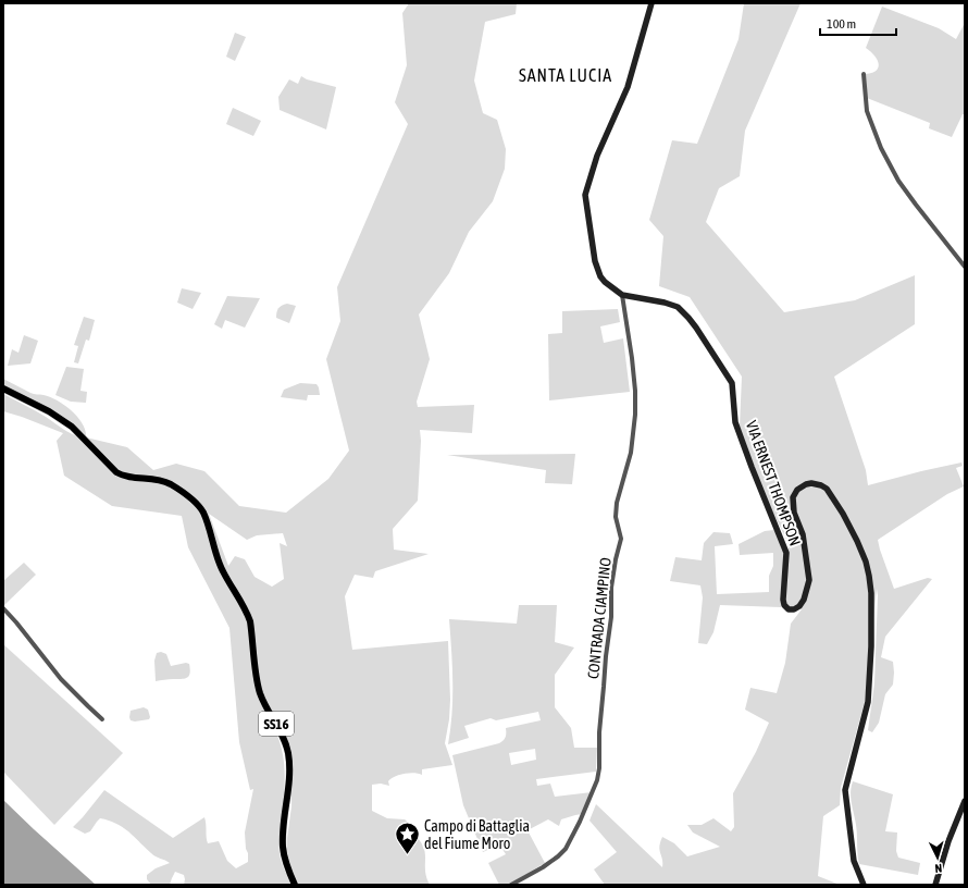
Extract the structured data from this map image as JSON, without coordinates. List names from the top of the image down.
{
  "streets": {
    "main road": ["SS16"],
    "street": ["VIA ERNEST THOMPSON", "CONTRADA CIAMPINO"]
  },
  "crossings": [
    ["VIA ERNEST THOMPSON", "CONTRADA CIAMPINO"]
  ],
  "districts": ["SANTA LUCIA"],
  "places": {
    "place": ["Campo di Battaglia del Fiume Moro"]
  },
  "scale_bar": "100 m",
  "north": "bottom"
}
